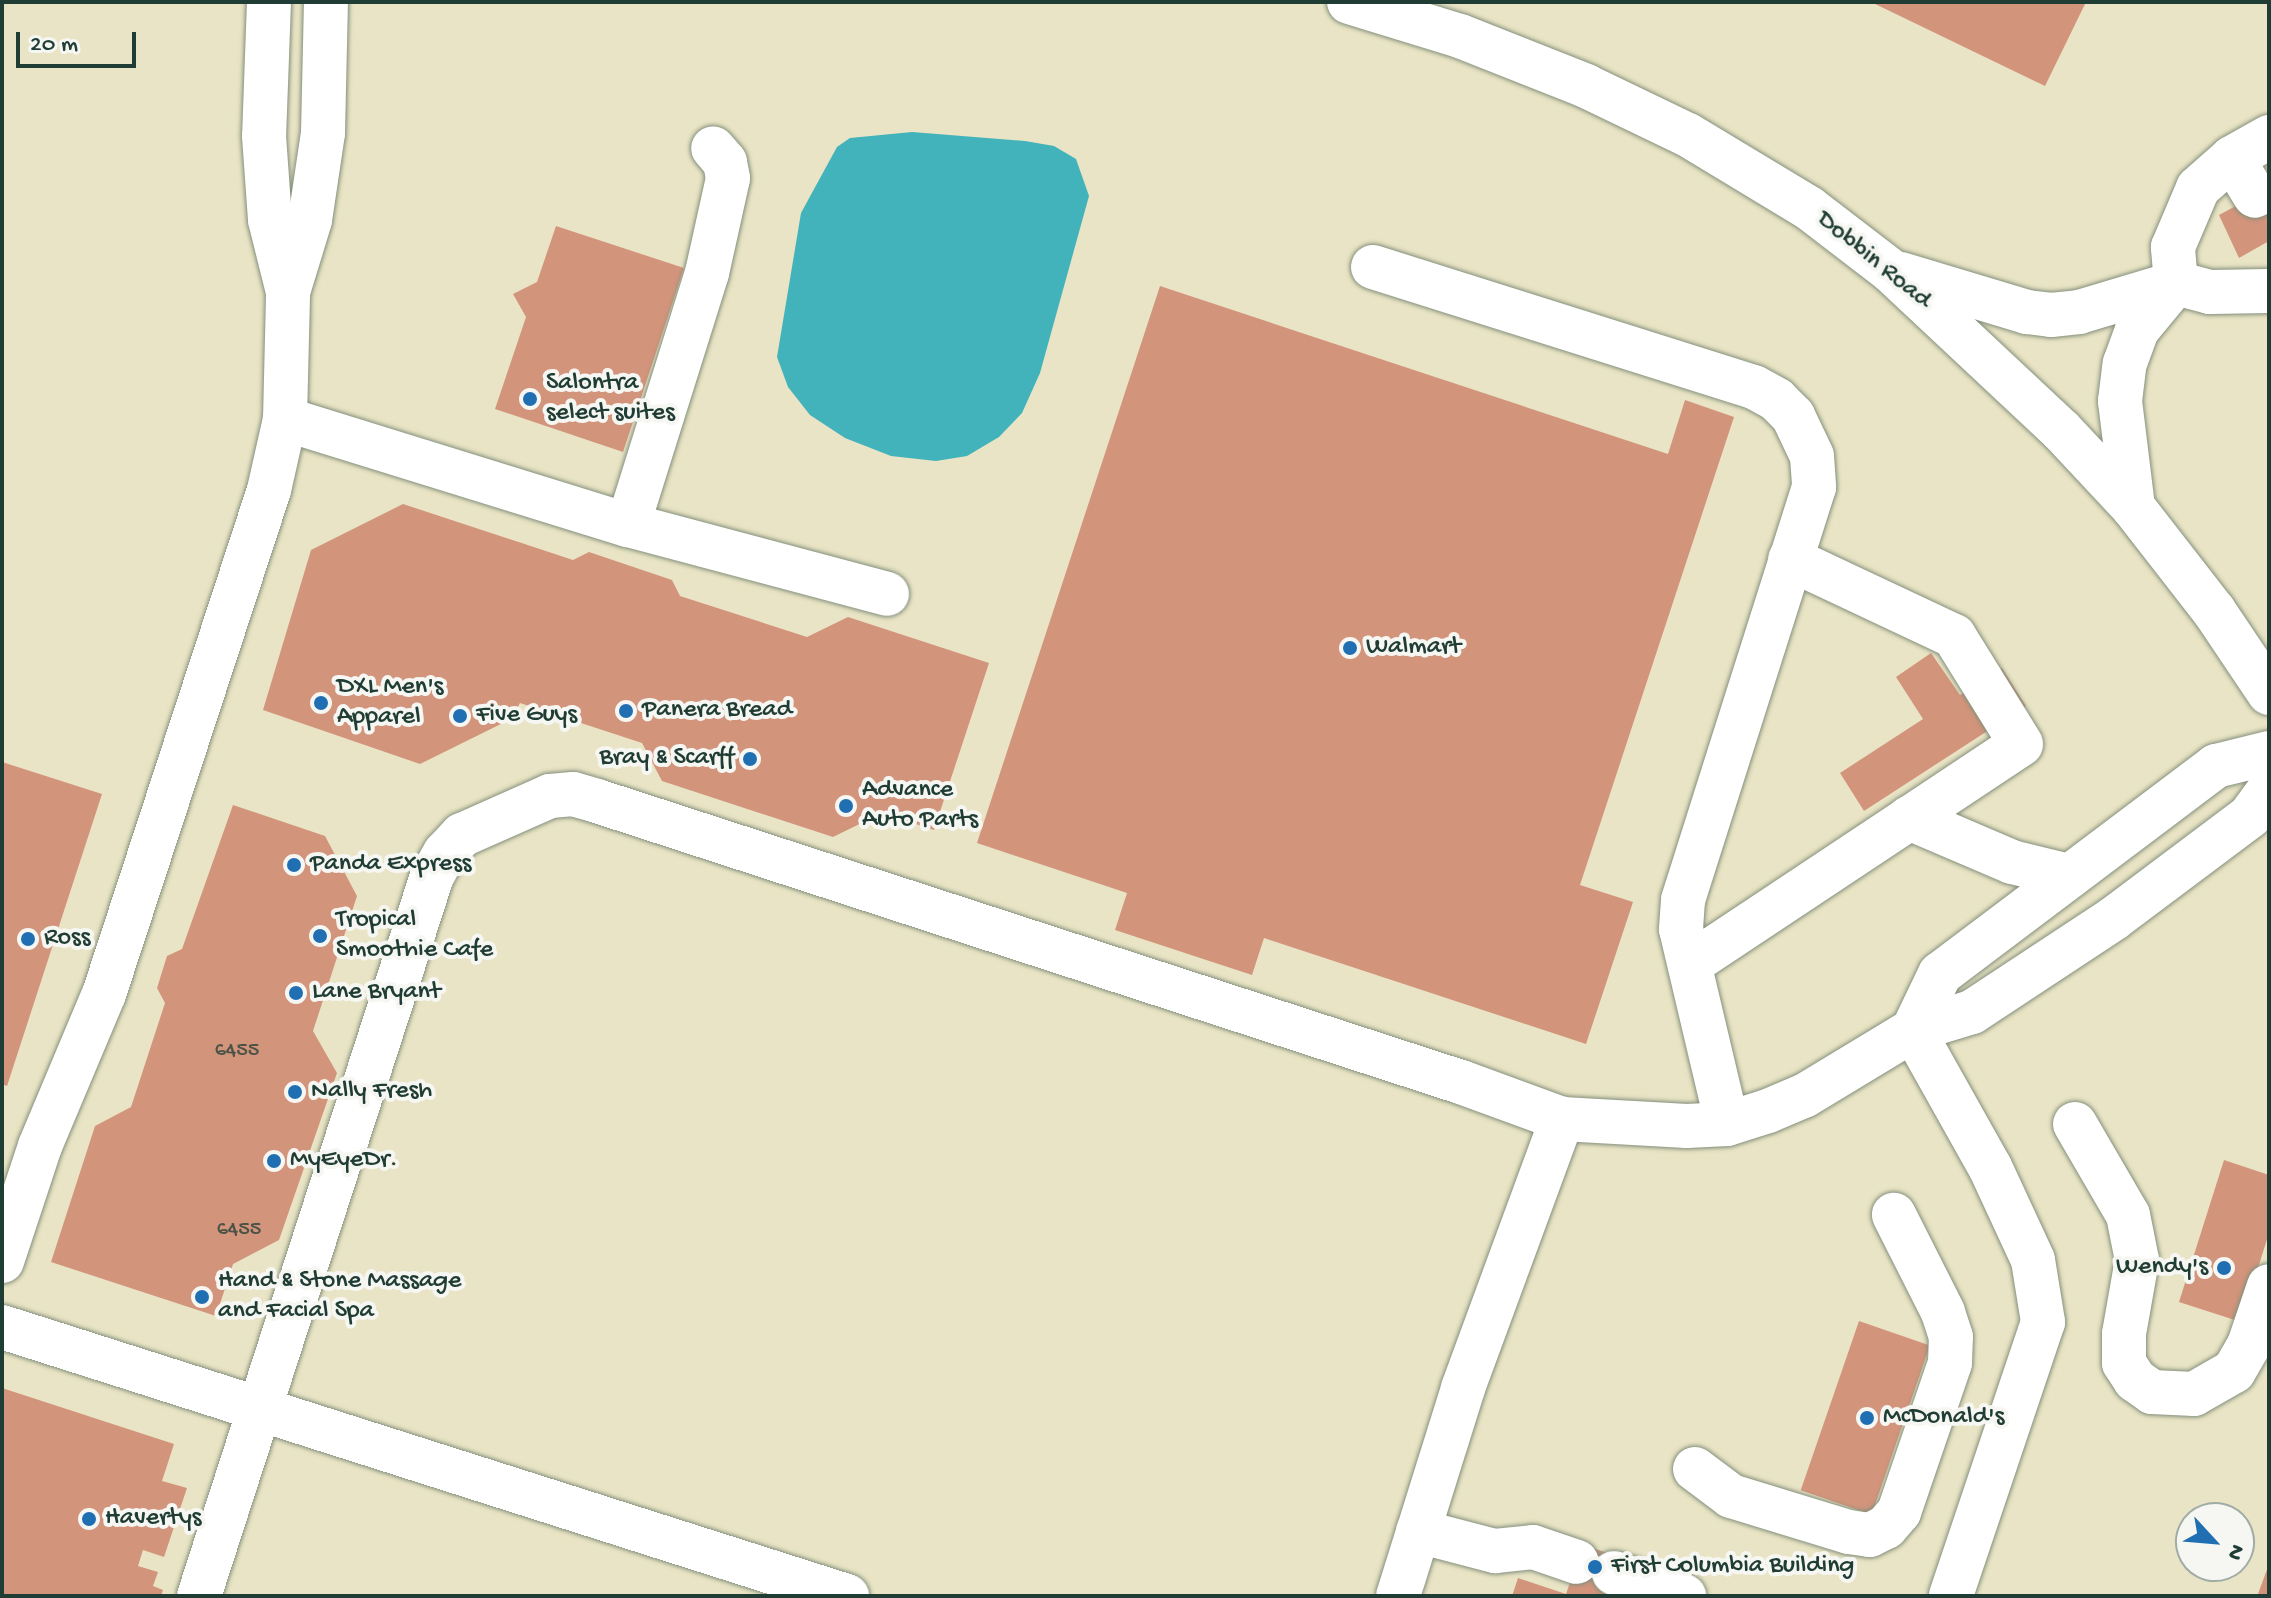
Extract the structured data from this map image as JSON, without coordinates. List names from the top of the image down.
{
  "streets": {
    "street": ["Dobbin Road"]
  },
  "places": [
    "Salontra select suites",
    "Walmart",
    "DXL Men's Apparel",
    "Panera Bread",
    "Five Guys",
    "Bray & Scarff",
    "Advance Auto Parts",
    "Panda Express",
    "Tropical Smoothie Cafe",
    "Ross",
    "Lane Bryant",
    "Nally Fresh",
    "MyEyeDr.",
    "Wendy's",
    "Hand & Stone Massage and Facial Spa",
    "McDonald's",
    "Havertys",
    "First Columbia Building"
  ],
  "house_numbers": ["6455", "6455"],
  "scale_bar": "20 m",
  "north": "bottom right"
}
